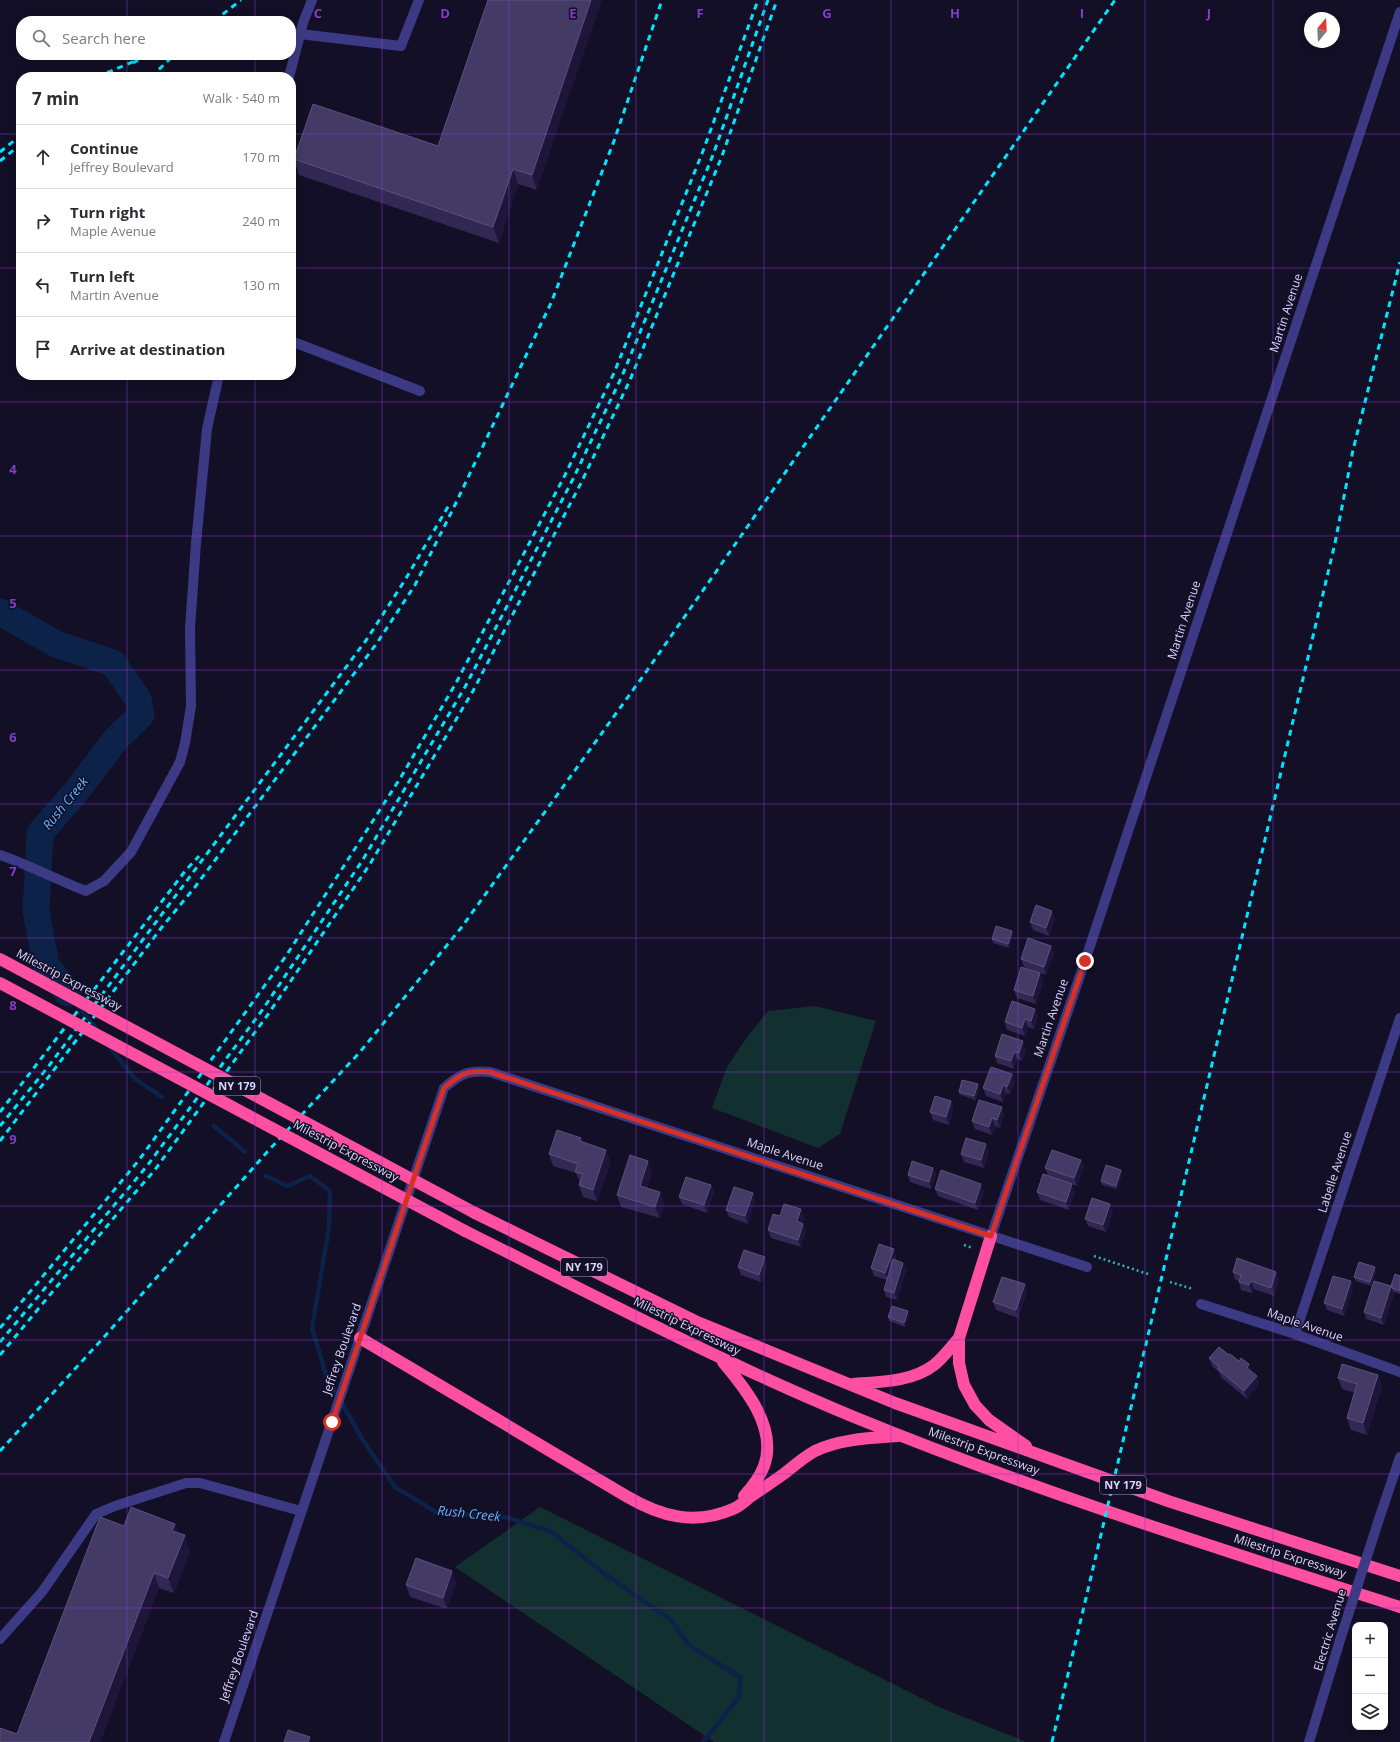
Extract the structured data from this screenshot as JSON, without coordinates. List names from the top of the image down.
{
  "streets": {
    "highway": ["Milestrip Expressway", "NY 179"],
    "street": [
      "Martin Avenue",
      "Maple Avenue",
      "Labelle Avenue",
      "Jeffrey Boulevard",
      "Electric Avenue"
    ]
  },
  "crossings": [
    ["Martin Avenue", "Maple Avenue"],
    ["Maple Avenue", "Labelle Avenue"],
    ["Maple Avenue", "Jeffrey Boulevard"]
  ],
  "water": ["Rush Creek"],
  "north": "top",
  "page": {
    "search": "Search here",
    "heading": ["7 min", "Walk · 540 m"],
    "list": [
      ["Continue", "Jeffrey Boulevard", "170 m"],
      ["Turn right", "Maple Avenue", "240 m"],
      ["Turn left", "Martin Avenue", "130 m"],
      "Arrive at destination"
    ],
    "map_buttons": ["+", "−"]
  },
  "grid": {
    "columns": [
      "C",
      "D",
      "E",
      "F",
      "G",
      "H",
      "I",
      "J"
    ],
    "rows": [
      "4",
      "5",
      "6",
      "7",
      "8",
      "9"
    ]
  }
}
